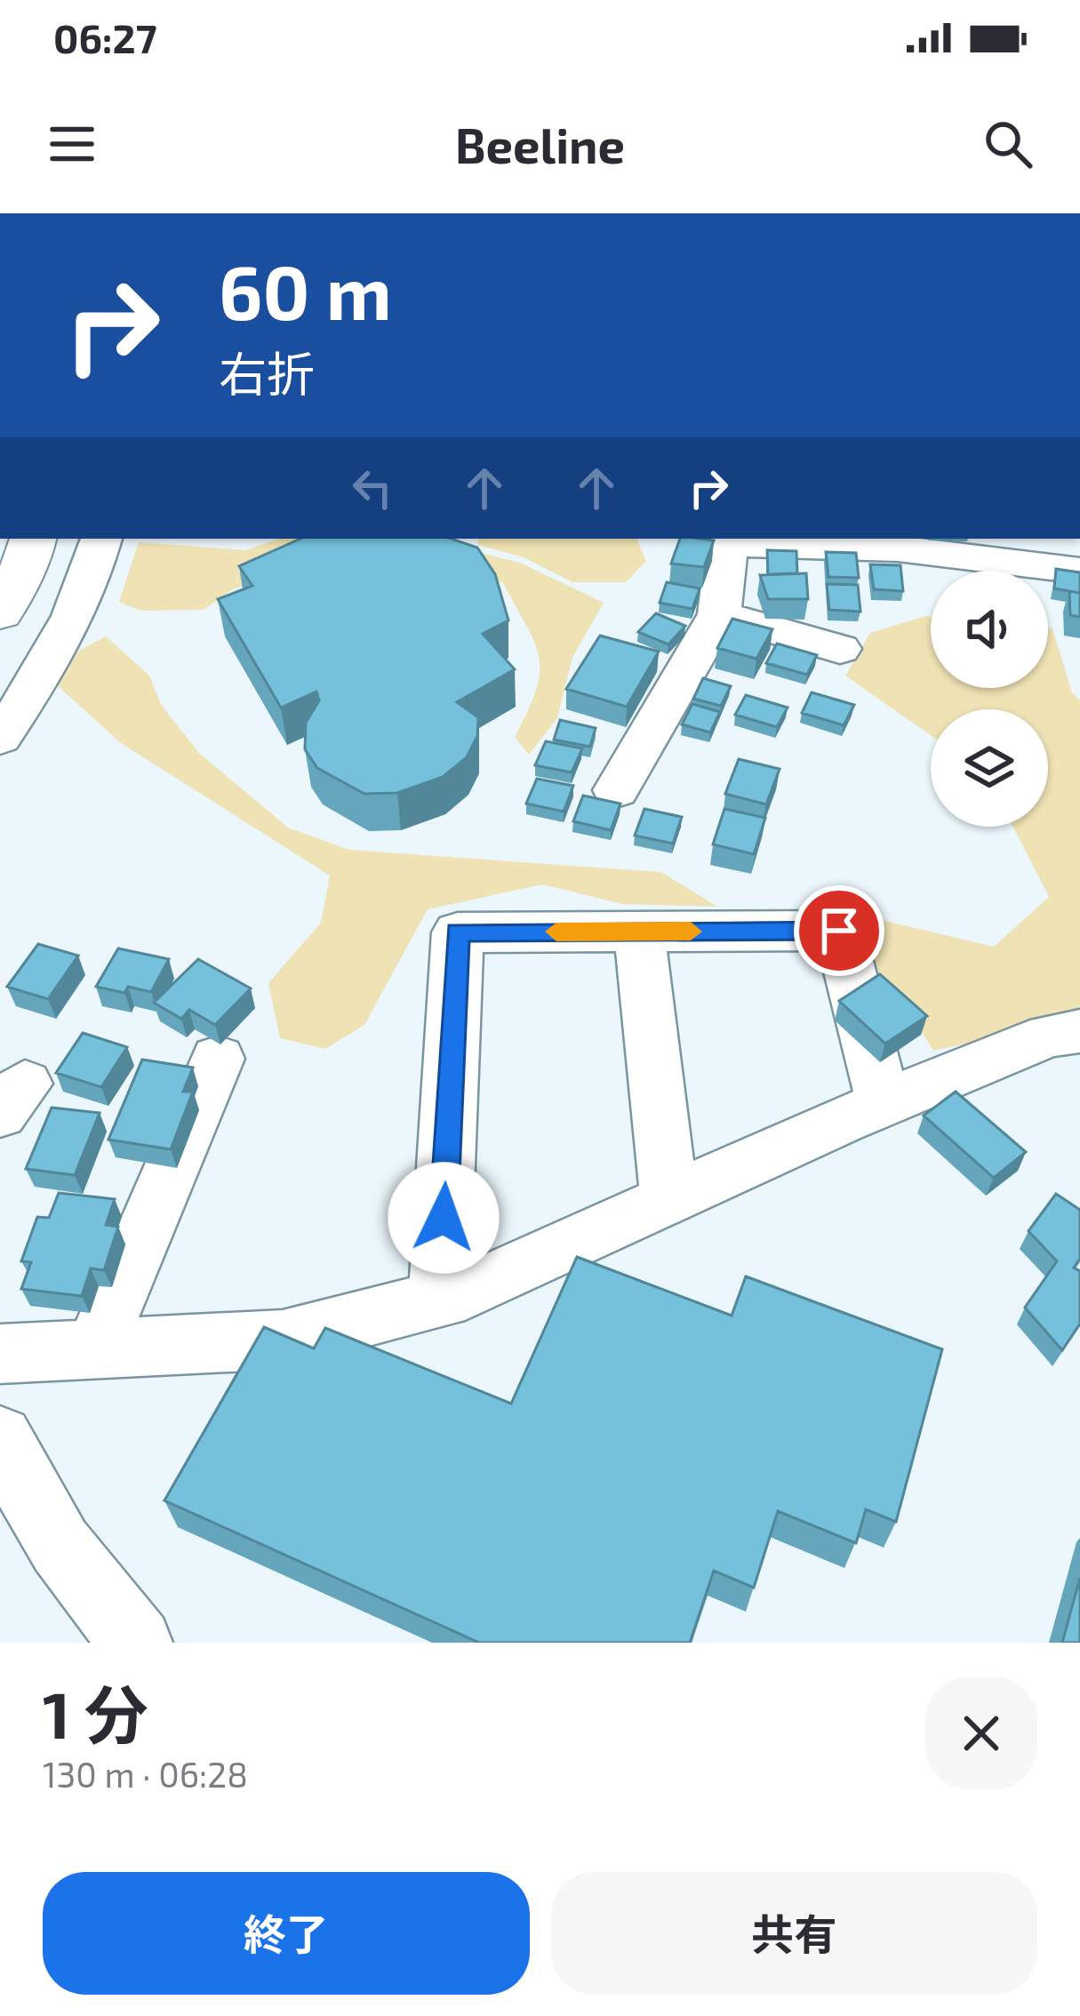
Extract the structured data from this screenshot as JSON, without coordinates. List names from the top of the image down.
{
  "page": {
    "status": "06:27",
    "header": "Beeline",
    "turn": ["60 m", "右折"],
    "heading": ["1 分", "130 m · 06:28"],
    "buttons": ["終了", "共有"]
  }
}
